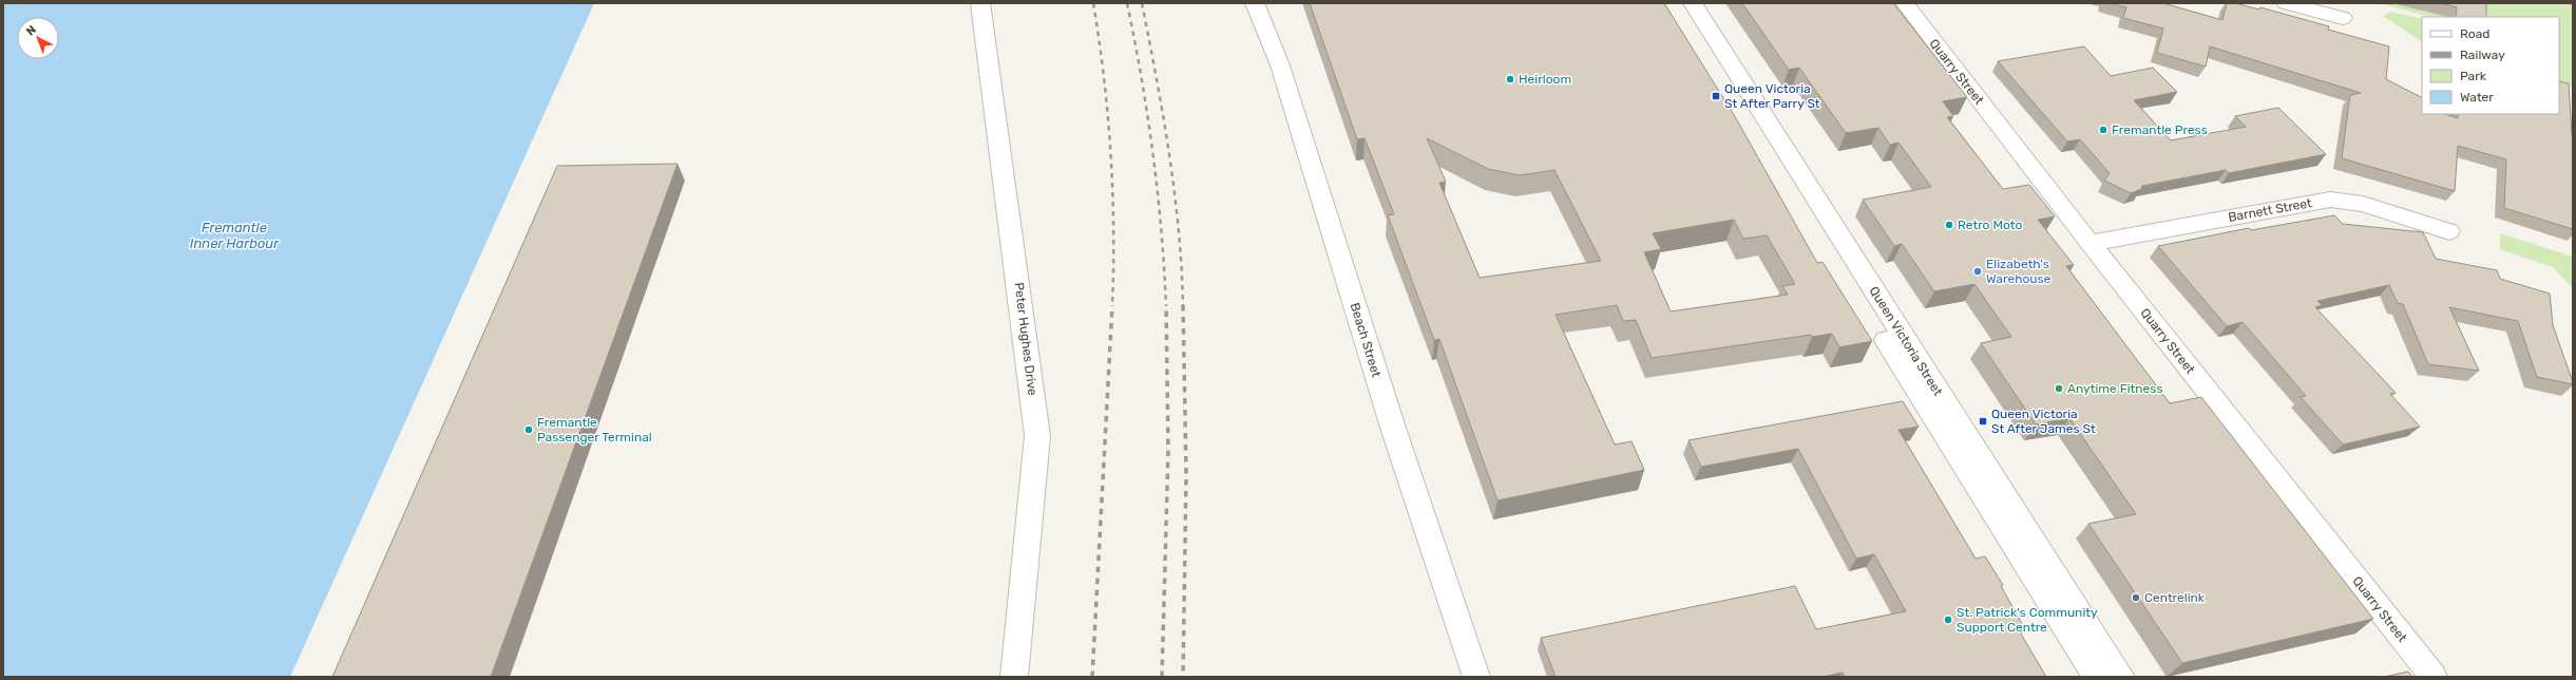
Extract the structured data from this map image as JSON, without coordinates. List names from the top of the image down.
{
  "streets": {
    "street": [
      "Quarry Street",
      "Barnett Street",
      "Peter Hughes Drive",
      "Beach Street",
      "Queen Victoria Street"
    ]
  },
  "crossings": [
    ["Quarry Street", "Barnett Street"]
  ],
  "water": ["Fremantle Inner Harbour"],
  "places": {
    "other": [
      "Heirloom",
      "Fremantle Press",
      "Retro Moto",
      "Elizabeth's Warehouse",
      "Anytime Fitness",
      "Fremantle Passenger Terminal",
      "Centrelink",
      "St. Patrick's Community Support Centre"
    ],
    "transit": ["Queen Victoria St After Parry St", "Queen Victoria St After James St"]
  },
  "legend": [
    "Road",
    "Railway",
    "Park",
    "Water"
  ],
  "north": "top left"
}
